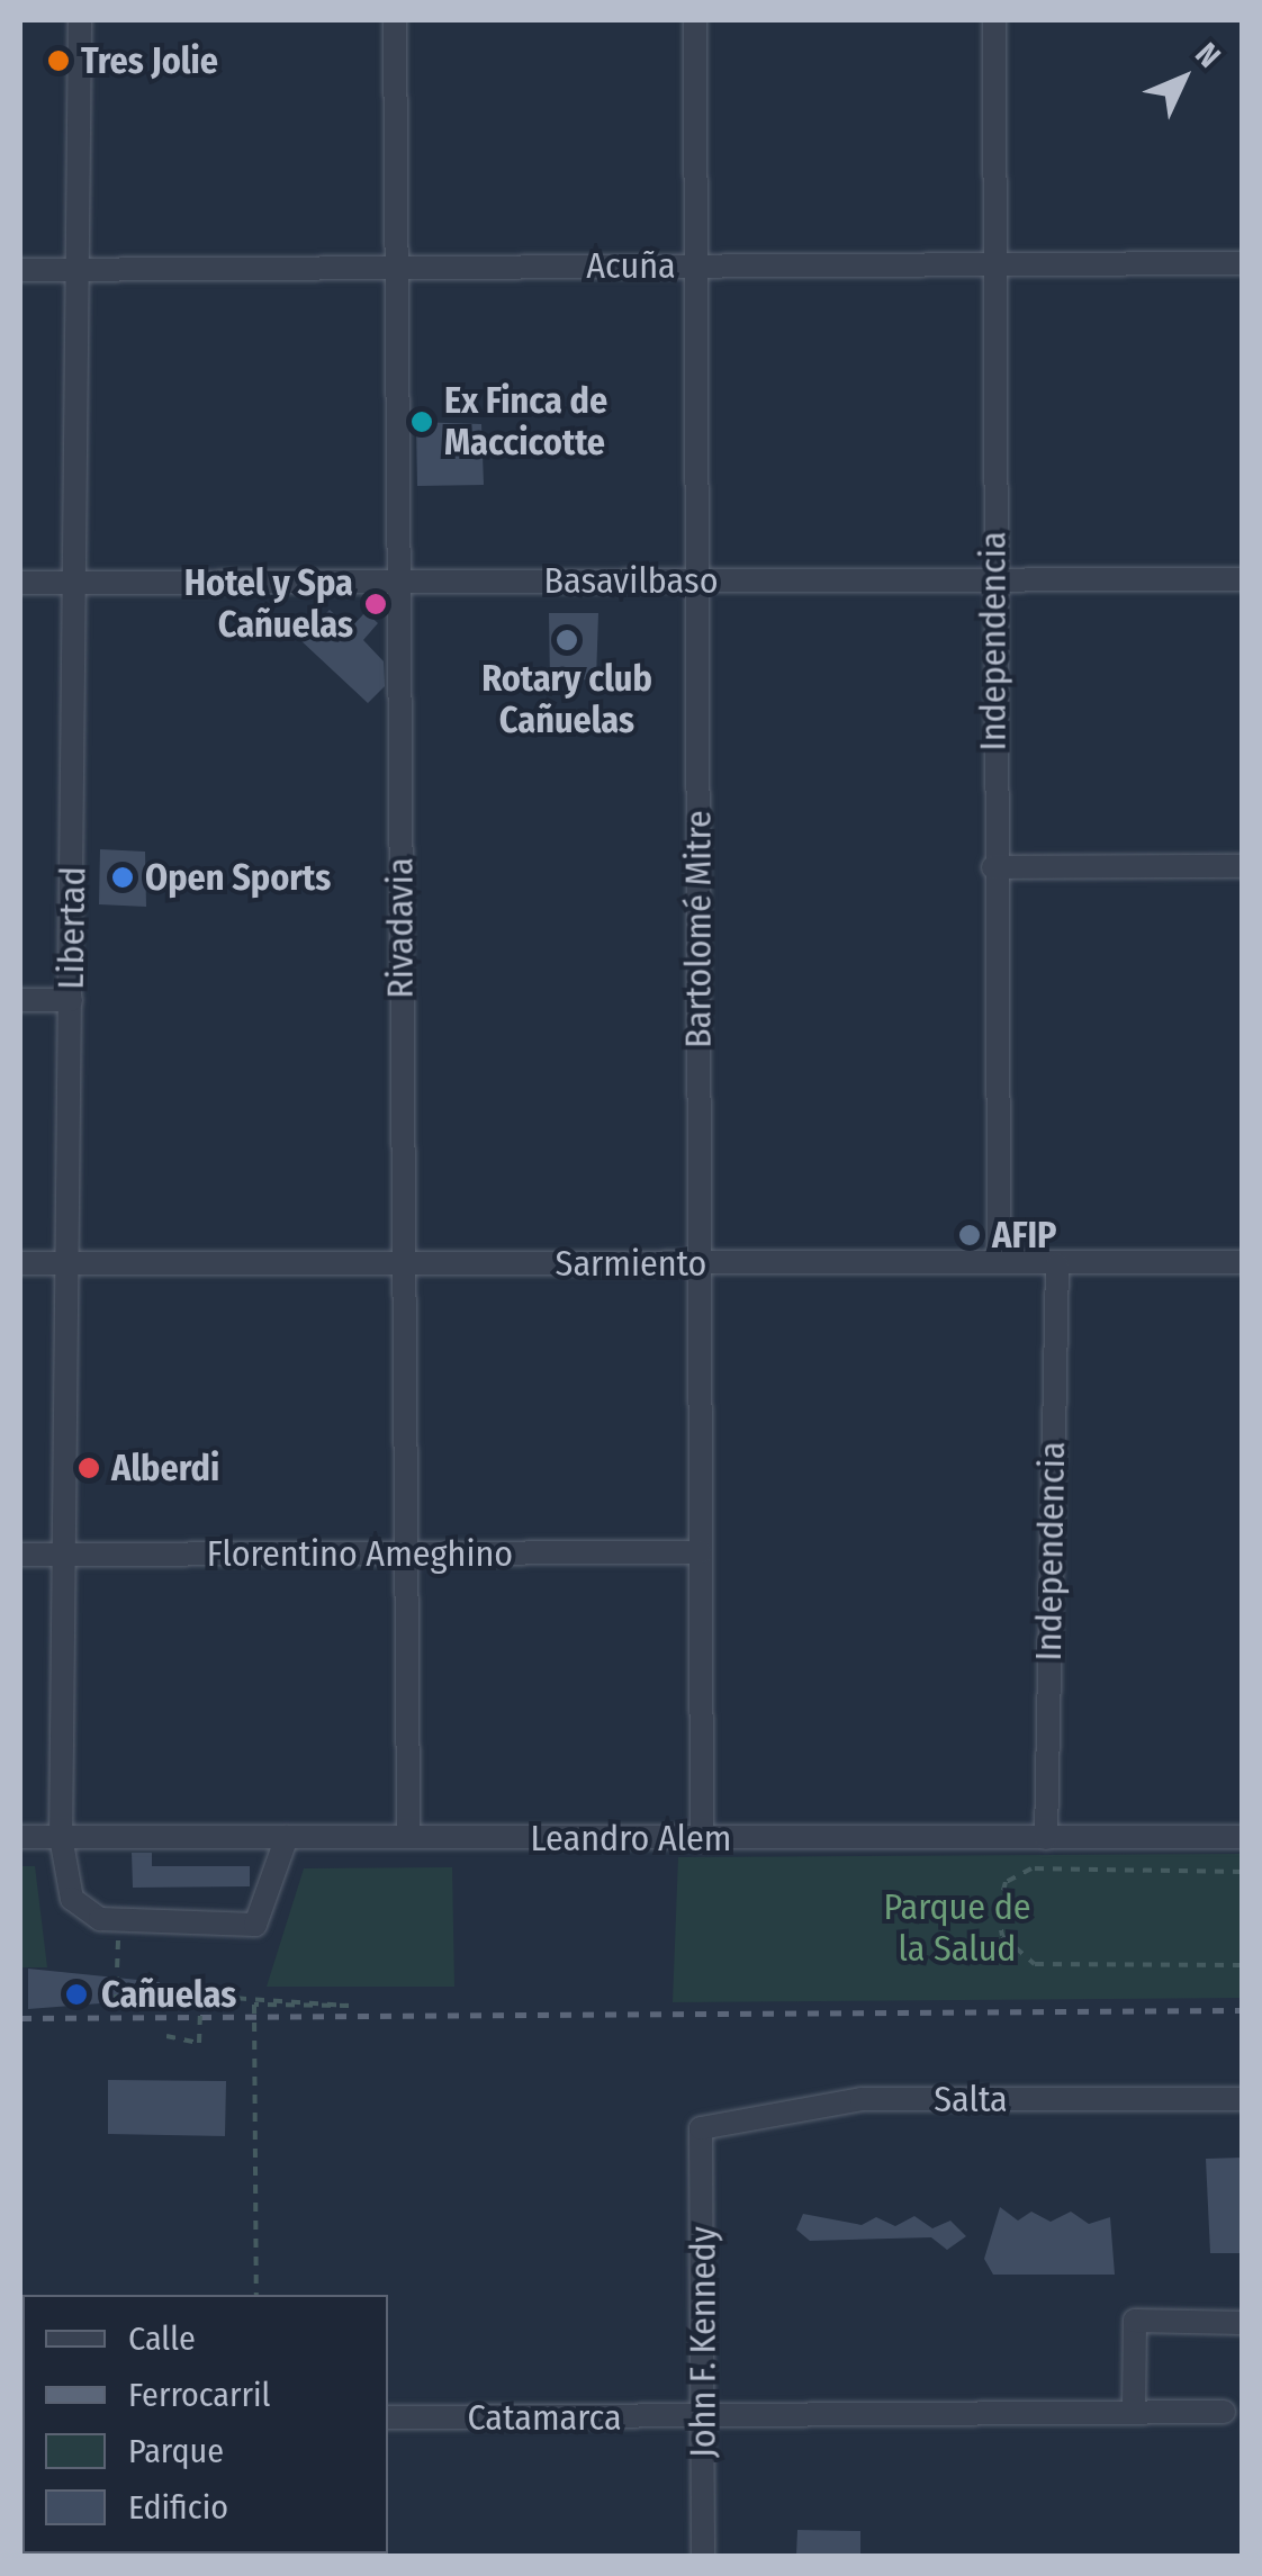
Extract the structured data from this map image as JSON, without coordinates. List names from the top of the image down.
{
  "streets": {
    "street": [
      "Acuña",
      "Basavilbaso",
      "Independencia",
      "Libertad",
      "Rivadavia",
      "Bartolomé Mitre",
      "Sarmiento",
      "Florentino Ameghino",
      "Leandro Alem",
      "Salta",
      "John F. Kennedy",
      "Catamarca"
    ]
  },
  "crossings": [
    ["Acuña", "Independencia"],
    ["Acuña", "Libertad"],
    ["Acuña", "Rivadavia"],
    ["Acuña", "Bartolomé Mitre"],
    ["Basavilbaso", "Independencia"],
    ["Basavilbaso", "Libertad"],
    ["Basavilbaso", "Rivadavia"],
    ["Basavilbaso", "Bartolomé Mitre"],
    ["Independencia", "Sarmiento"],
    ["Independencia", "Leandro Alem"],
    ["Libertad", "Sarmiento"],
    ["Libertad", "Florentino Ameghino"],
    ["Libertad", "Leandro Alem"],
    ["Rivadavia", "Sarmiento"],
    ["Rivadavia", "Florentino Ameghino"],
    ["Rivadavia", "Leandro Alem"],
    ["Bartolomé Mitre", "Sarmiento"],
    ["Bartolomé Mitre", "Florentino Ameghino"],
    ["Bartolomé Mitre", "Leandro Alem"],
    ["Salta", "John F. Kennedy"],
    ["John F. Kennedy", "Catamarca"]
  ],
  "parks": ["Parque de la Salud"],
  "places": [
    "Tres Jolie",
    "Ex Finca de Maccicotte",
    "Hotel y Spa Cañuelas",
    "Rotary club Cañuelas",
    "Open Sports",
    "AFIP",
    "Alberdi",
    "Cañuelas"
  ],
  "legend": [
    "Calle",
    "Ferrocarril",
    "Parque",
    "Edificio"
  ],
  "north": "top right"
}
